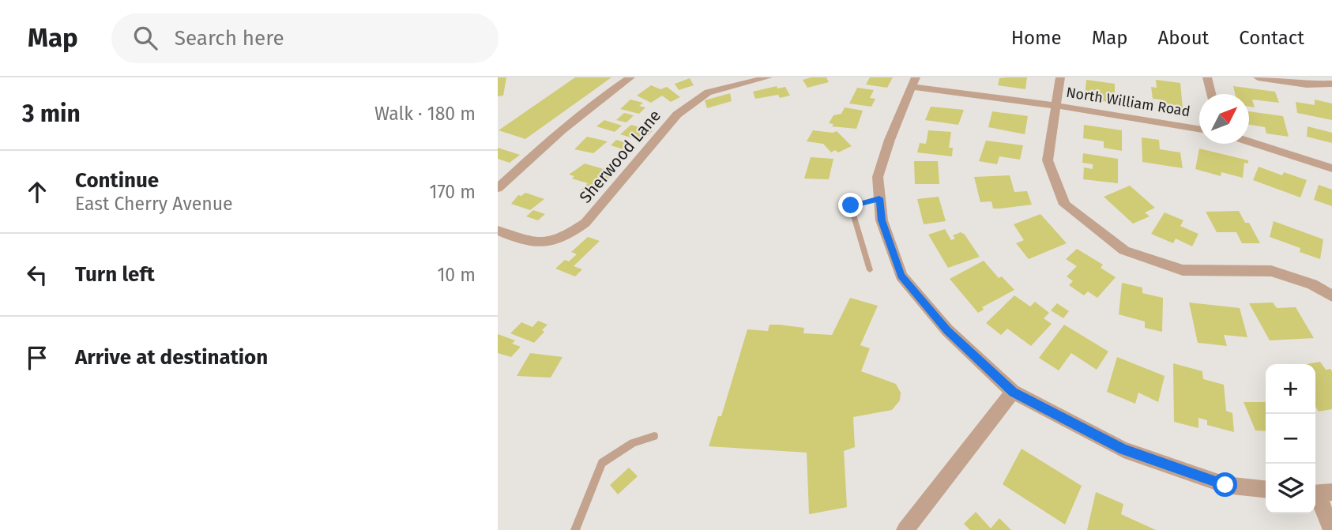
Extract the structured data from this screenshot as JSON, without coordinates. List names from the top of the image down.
{
  "streets": {
    "street": ["North William Road", "Sherwood Lane"]
  },
  "north": "top right",
  "page": {
    "header": "Map",
    "search": "Search here",
    "nav": [
      "Home",
      "Map",
      "About",
      "Contact"
    ],
    "heading": ["3 min", "Walk · 180 m"],
    "list": [
      ["Continue", "East Cherry Avenue", "170 m"],
      ["Turn left", "10 m"],
      "Arrive at destination"
    ],
    "map_buttons": ["+", "−"]
  }
}
